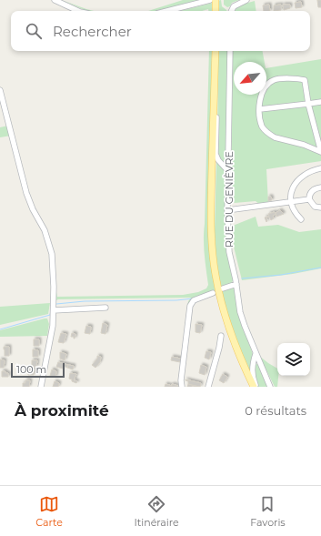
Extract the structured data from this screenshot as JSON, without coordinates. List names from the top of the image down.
{
  "streets": {
    "street": ["RUE DU GENIÈVRE"]
  },
  "scale_bar": "100 m",
  "north": "bottom left",
  "page": {
    "search": "Rechercher",
    "scale": "100 m",
    "heading": ["À proximité", "0 résultats"],
    "nav": ["Carte", "Itinéraire", "Favoris"]
  }
}
